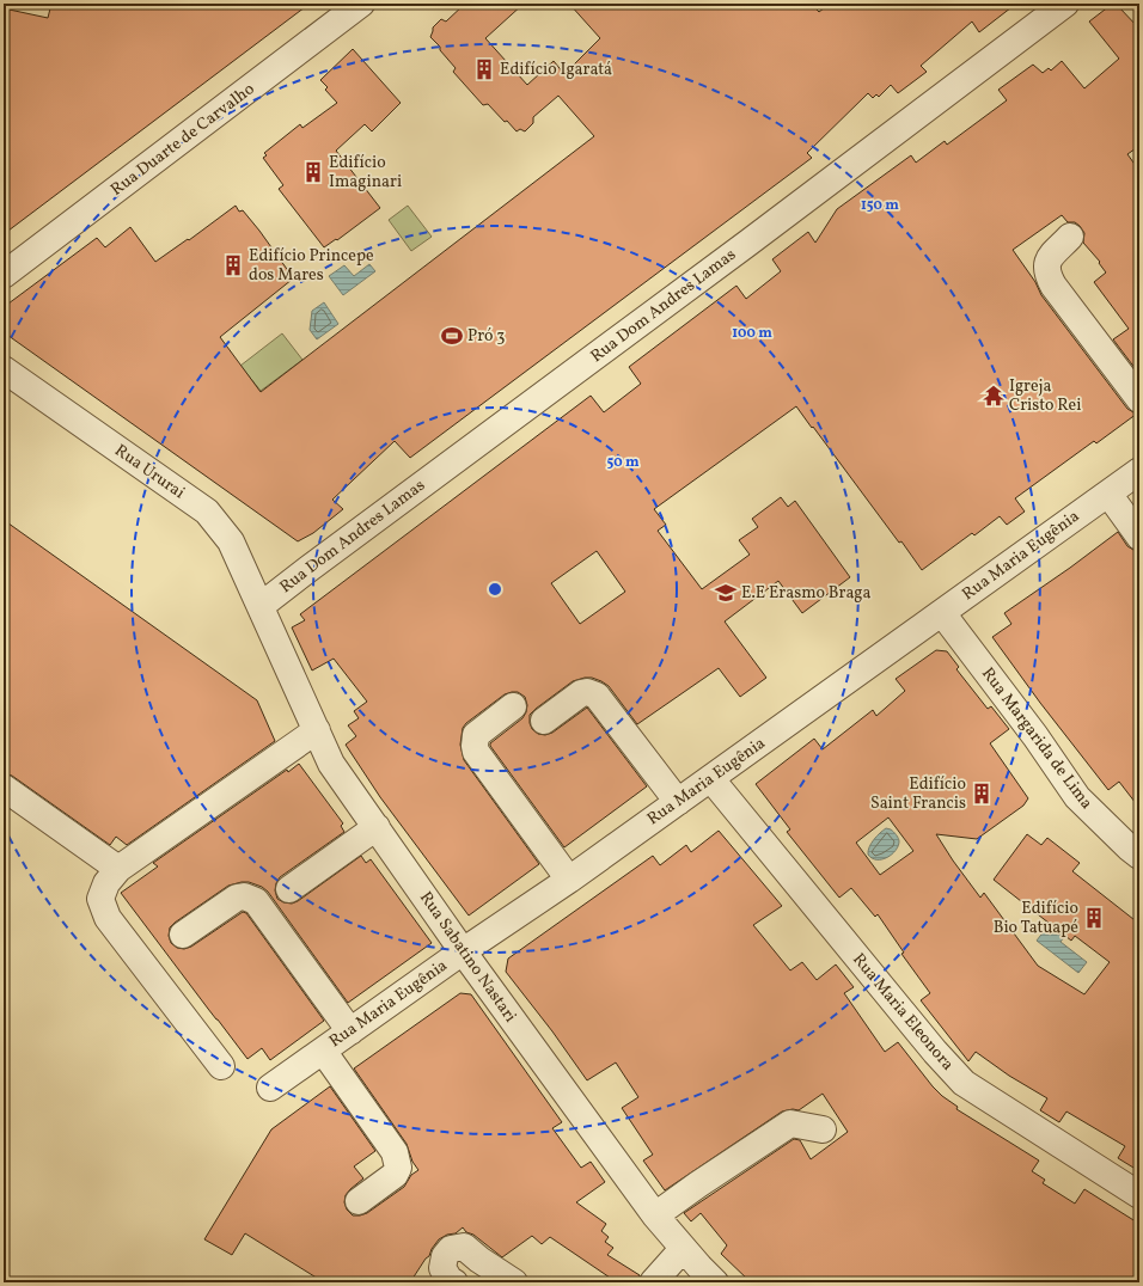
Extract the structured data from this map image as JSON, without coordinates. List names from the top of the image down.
{
  "streets": {
    "street": [
      "Rua Duarte de Carvalho",
      "Rua Dom Andres Lamas",
      "Rua Ururai",
      "Rua Maria Eugênia",
      "Rua Margarida de Lima",
      "Rua Sabatino Nastari",
      "Rua Maria Eleonora"
    ]
  },
  "crossings": [
    ["Rua Dom Andres Lamas", "Rua Ururai"],
    ["Rua Dom Andres Lamas", "Rua Sabatino Nastari"],
    ["Rua Ururai", "Rua Sabatino Nastari"],
    ["Rua Maria Eugênia", "Rua Margarida de Lima"],
    ["Rua Maria Eugênia", "Rua Sabatino Nastari"],
    ["Rua Maria Eugênia", "Rua Maria Eleonora"]
  ],
  "places": {
    "building": [
      "Edifício Igaratá",
      "Edifício Imaginari",
      "Edifício Princepe dos Mares",
      "Edifício Saint Francis",
      "Edifício Bio Tatuapé"
    ],
    "sports": ["Pró 3"],
    "temple": ["Igreja Cristo Rei"],
    "school or university": ["E.E Erasmo Braga"]
  },
  "rings": ["150 m", "100 m", "50 m"]
}
